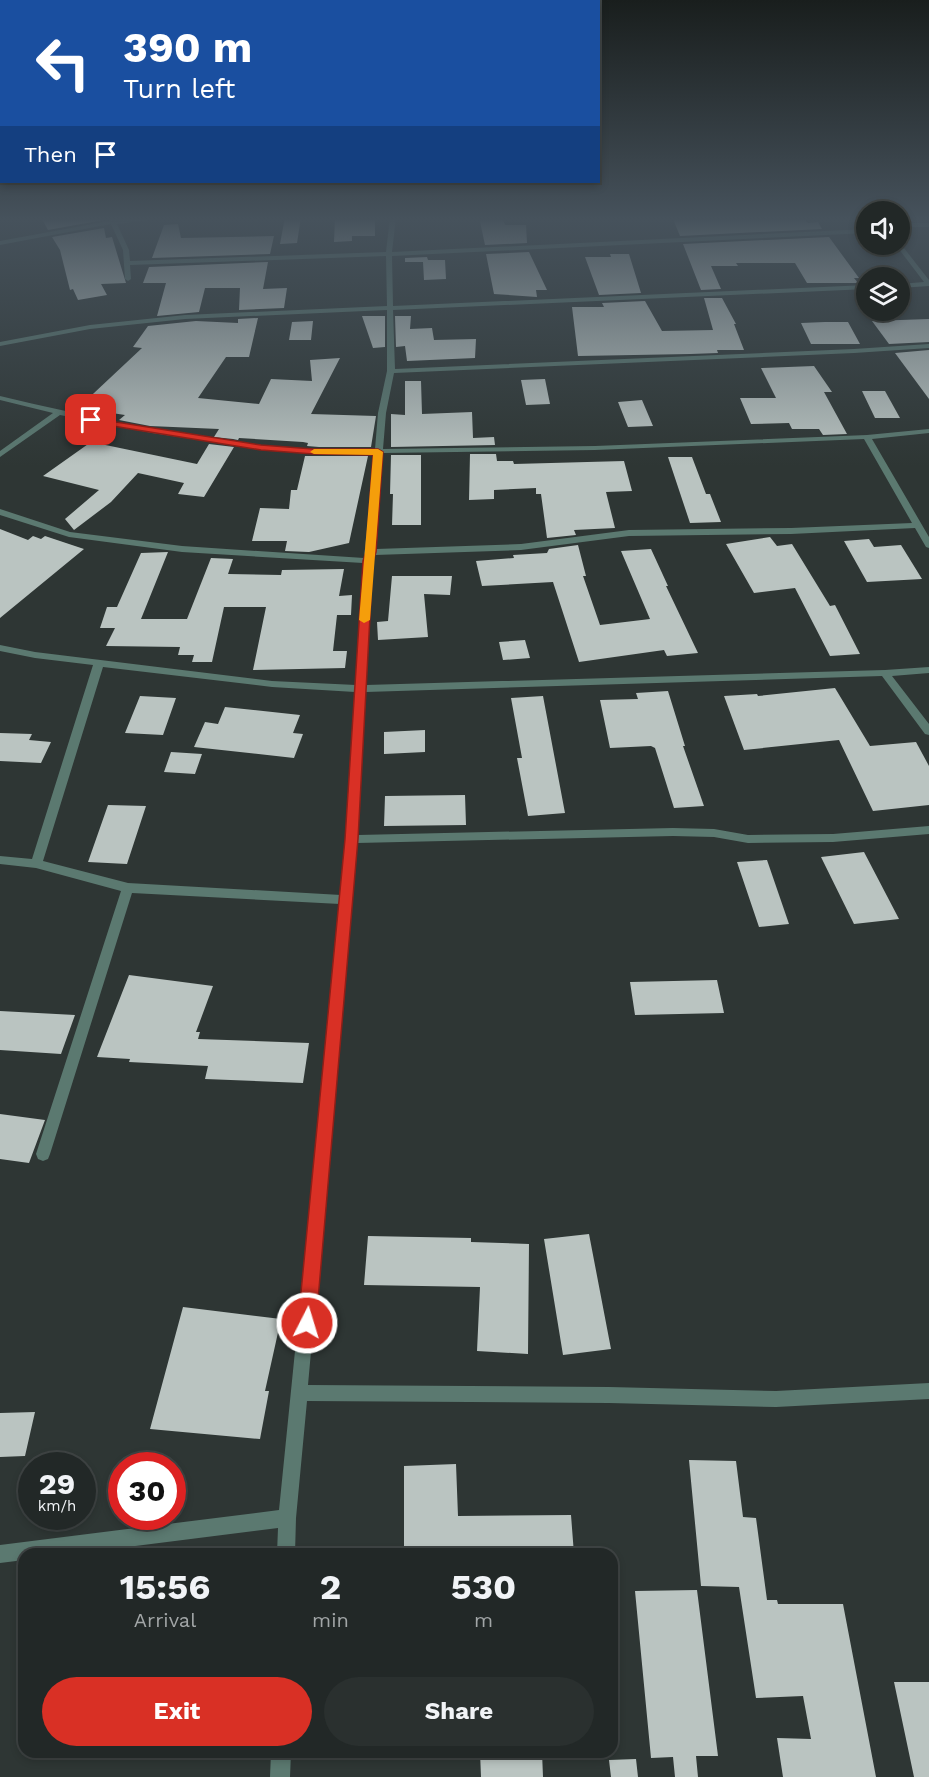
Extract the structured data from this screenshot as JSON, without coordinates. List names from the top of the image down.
{
  "page": {
    "turn": ["390 m", "Turn left"],
    "then": "Then",
    "speed": "29 km/h",
    "limit": "30",
    "eta": [
      "15:56",
      "Arrival",
      "2",
      "min",
      "530",
      "m"
    ],
    "buttons": ["Exit", "Share"]
  }
}
